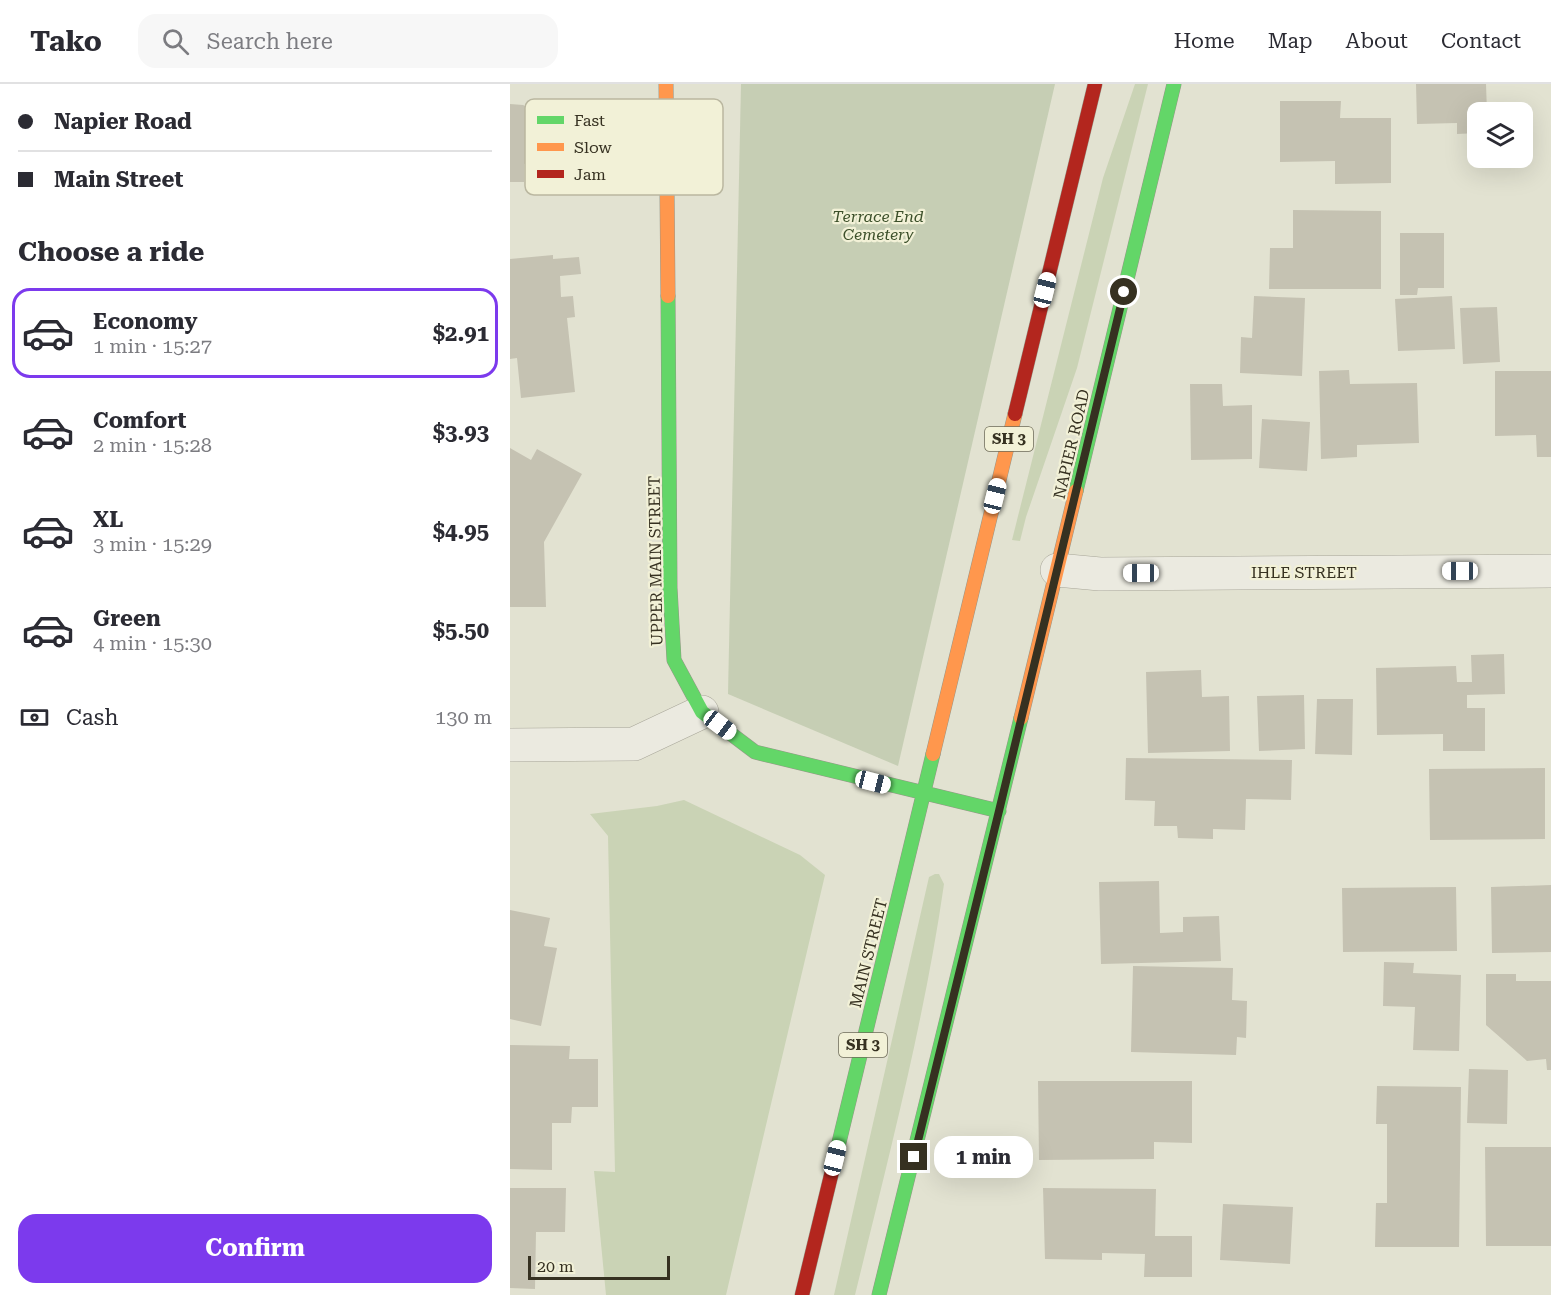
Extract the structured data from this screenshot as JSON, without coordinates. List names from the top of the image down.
{
  "streets": {
    "main road": [
      "SH 3",
      "NAPIER ROAD",
      "UPPER MAIN STREET",
      "MAIN STREET"
    ],
    "street": ["IHLE STREET"]
  },
  "crossings": [
    ["SH 3", "UPPER MAIN STREET"],
    ["SH 3", "MAIN STREET"],
    ["NAPIER ROAD", "UPPER MAIN STREET"],
    ["NAPIER ROAD", "IHLE STREET"],
    ["UPPER MAIN STREET", "MAIN STREET"]
  ],
  "parks": ["Terrace End Cemetery"],
  "legend": ["Fast", "Slow", "Jam"],
  "scale_bar": "20 m",
  "page": {
    "header": "Tako",
    "search": "Search here",
    "nav": [
      "Home",
      "Map",
      "About",
      "Contact"
    ],
    "banner": ["Napier Road", "Main Street"],
    "heading": "Choose a ride",
    "list": [
      {
        "name": "Economy",
        "note": "1 min · 15:27",
        "value": "$2.91"
      },
      {
        "name": "Comfort",
        "note": "2 min · 15:28",
        "value": "$3.93"
      },
      {
        "name": "XL",
        "note": "3 min · 15:29",
        "value": "$4.95"
      },
      {
        "name": "Green",
        "note": "4 min · 15:30",
        "value": "$5.50"
      }
    ],
    "pay": ["Cash", "130 m"],
    "bubble": "1 min",
    "buttons": "Confirm",
    "scale": "20 m"
  }
}
